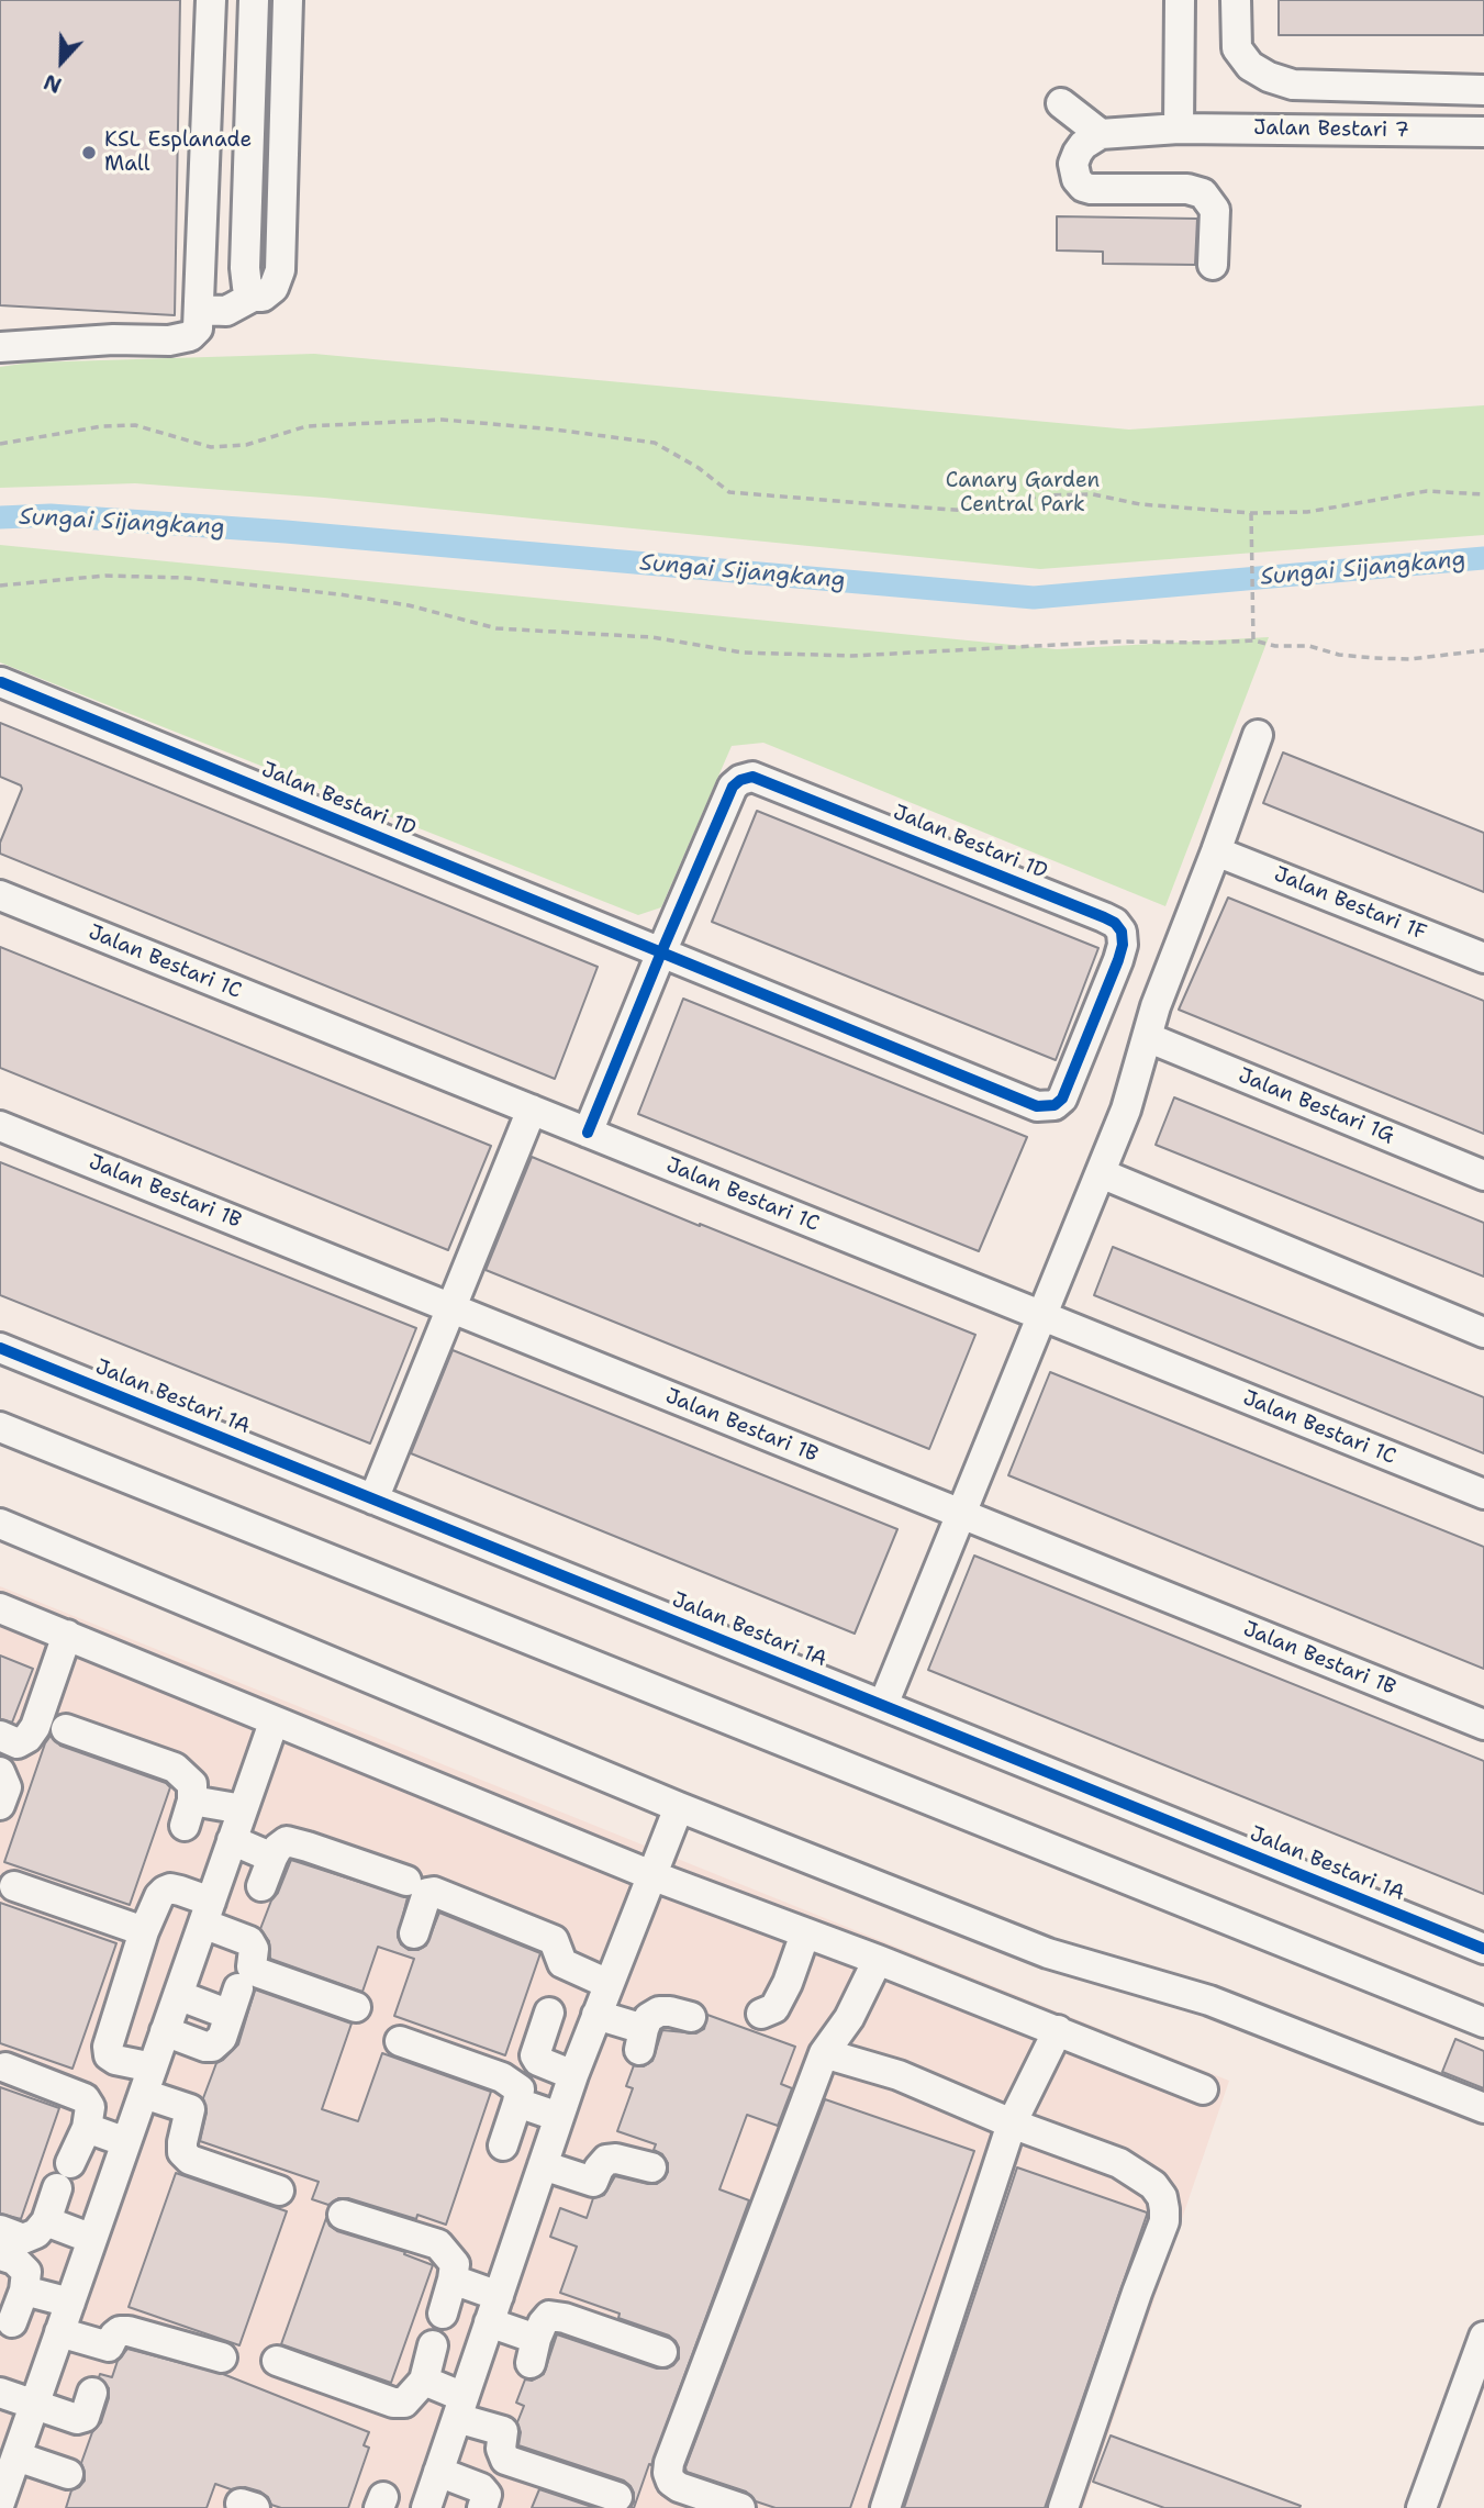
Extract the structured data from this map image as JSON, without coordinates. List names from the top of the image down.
{
  "streets": {
    "street": [
      "Jalan Bestari 7",
      "Jalan Bestari 1D",
      "Jalan Bestari 1F",
      "Jalan Bestari 1C",
      "Jalan Bestari 1G",
      "Jalan Bestari 1B",
      "Jalan Bestari 1A"
    ]
  },
  "water": ["Sungai Sijangkang"],
  "parks": ["Canary Garden Central Park"],
  "places": ["KSL Esplanade Mall"],
  "north": "bottom"
}
